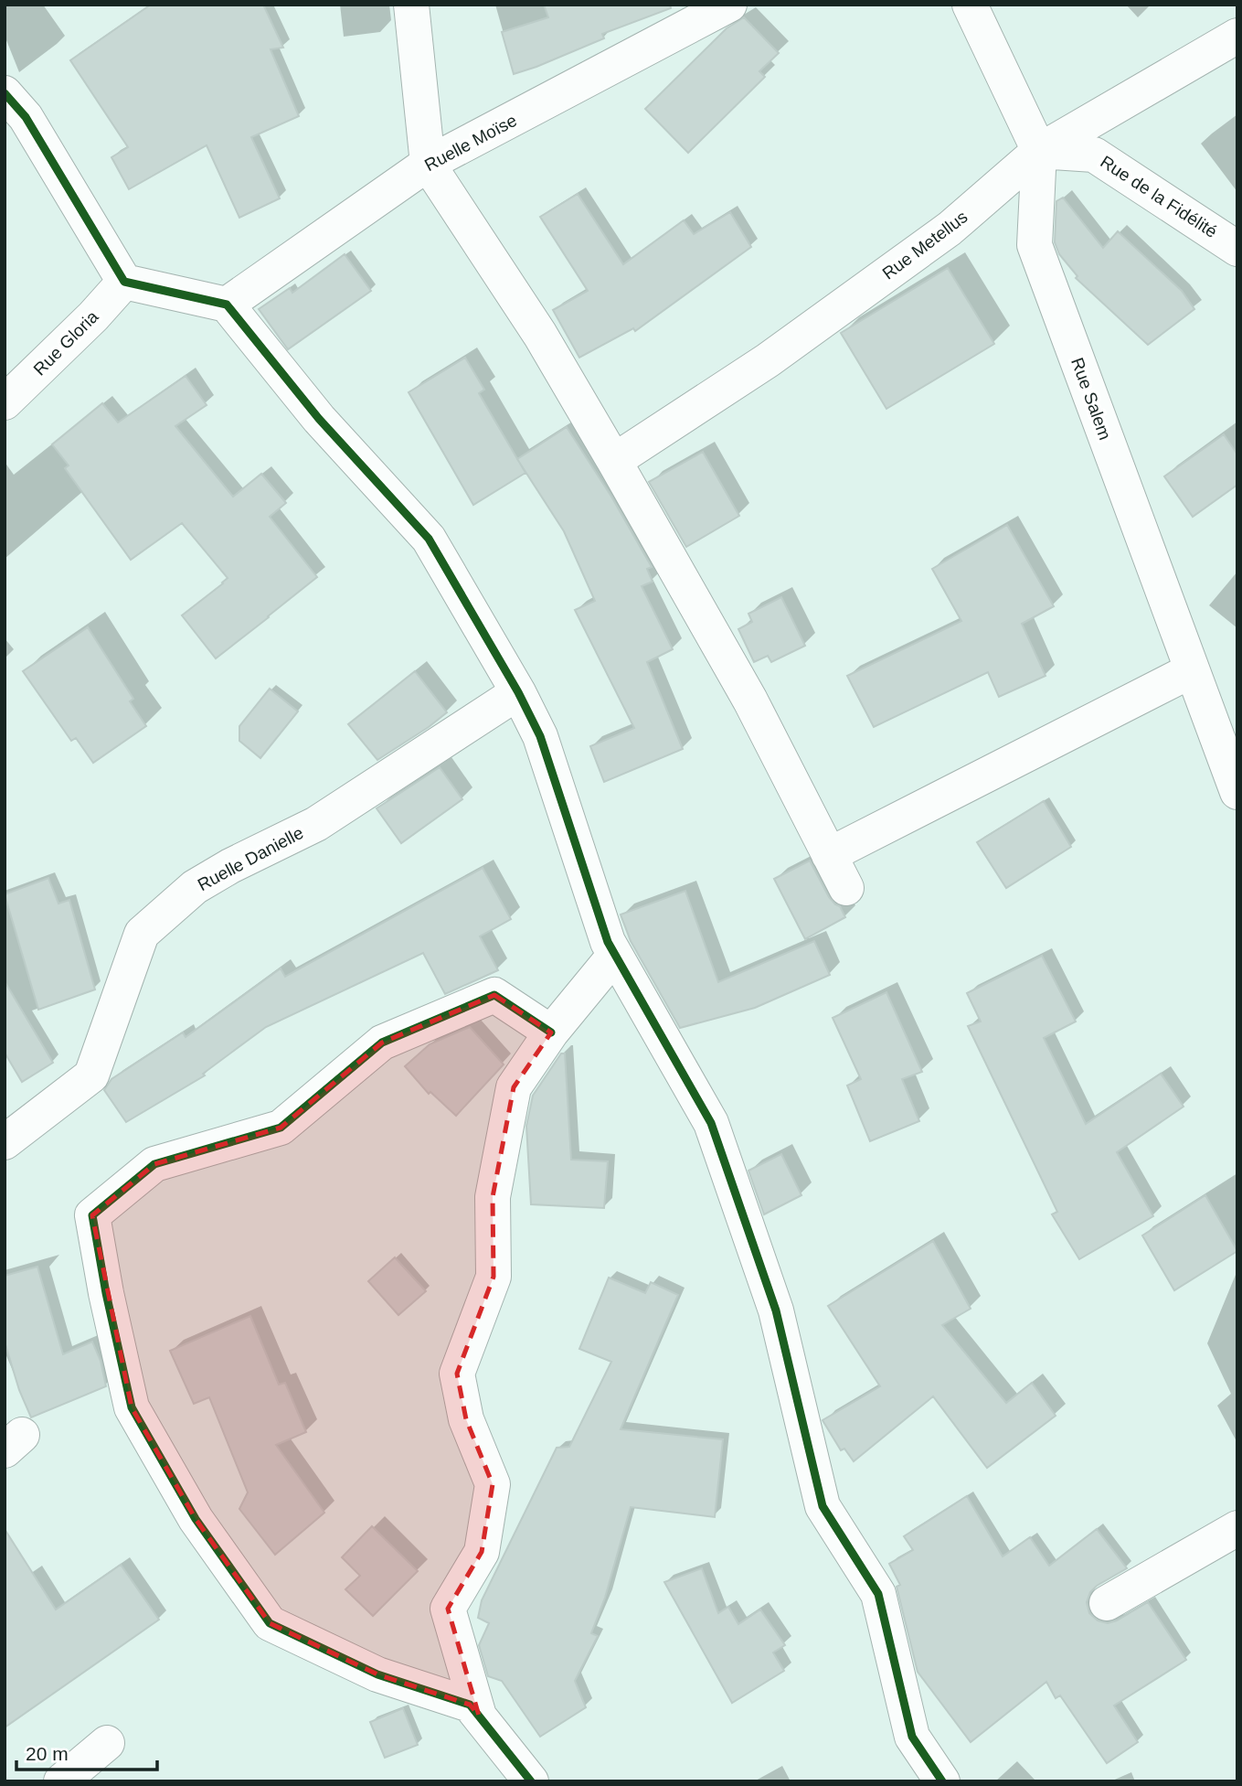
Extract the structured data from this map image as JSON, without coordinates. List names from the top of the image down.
{
  "streets": {
    "street": [
      "Ruelle Moïse",
      "Rue de la Fidélité",
      "Rue Metellus",
      "Rue Gloria",
      "Rue Salem",
      "Ruelle Danielle"
    ]
  },
  "crossings": [
    ["Rue de la Fidélité", "Rue Metellus"],
    ["Rue de la Fidélité", "Rue Salem"],
    ["Rue Metellus", "Rue Salem"]
  ],
  "scale_bar": "20 m"
}
